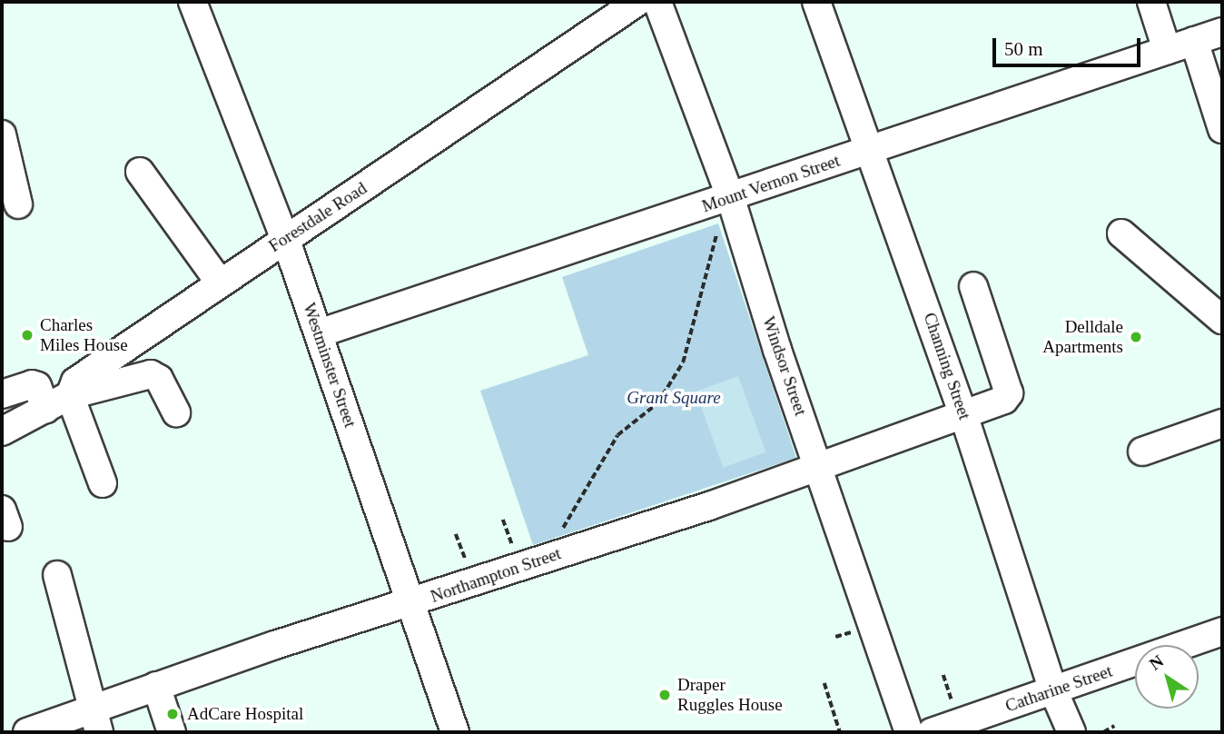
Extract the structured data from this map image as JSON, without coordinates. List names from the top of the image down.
{
  "streets": {
    "street": [
      "Mount Vernon Street",
      "Forestdale Road",
      "Westminster Street",
      "Windsor Street",
      "Channing Street",
      "Northampton Street",
      "Catharine Street"
    ]
  },
  "crossings": [
    ["Mount Vernon Street", "Westminster Street"],
    ["Mount Vernon Street", "Windsor Street"],
    ["Mount Vernon Street", "Channing Street"],
    ["Forestdale Road", "Westminster Street"],
    ["Westminster Street", "Northampton Street"],
    ["Windsor Street", "Northampton Street"],
    ["Channing Street", "Northampton Street"],
    ["Channing Street", "Catharine Street"]
  ],
  "parks": ["Grant Square"],
  "places": [
    "Charles Miles House",
    "Delldale Apartments",
    "Draper Ruggles House",
    "AdCare Hospital"
  ],
  "scale_bar": "50 m",
  "north": "top left"
}
